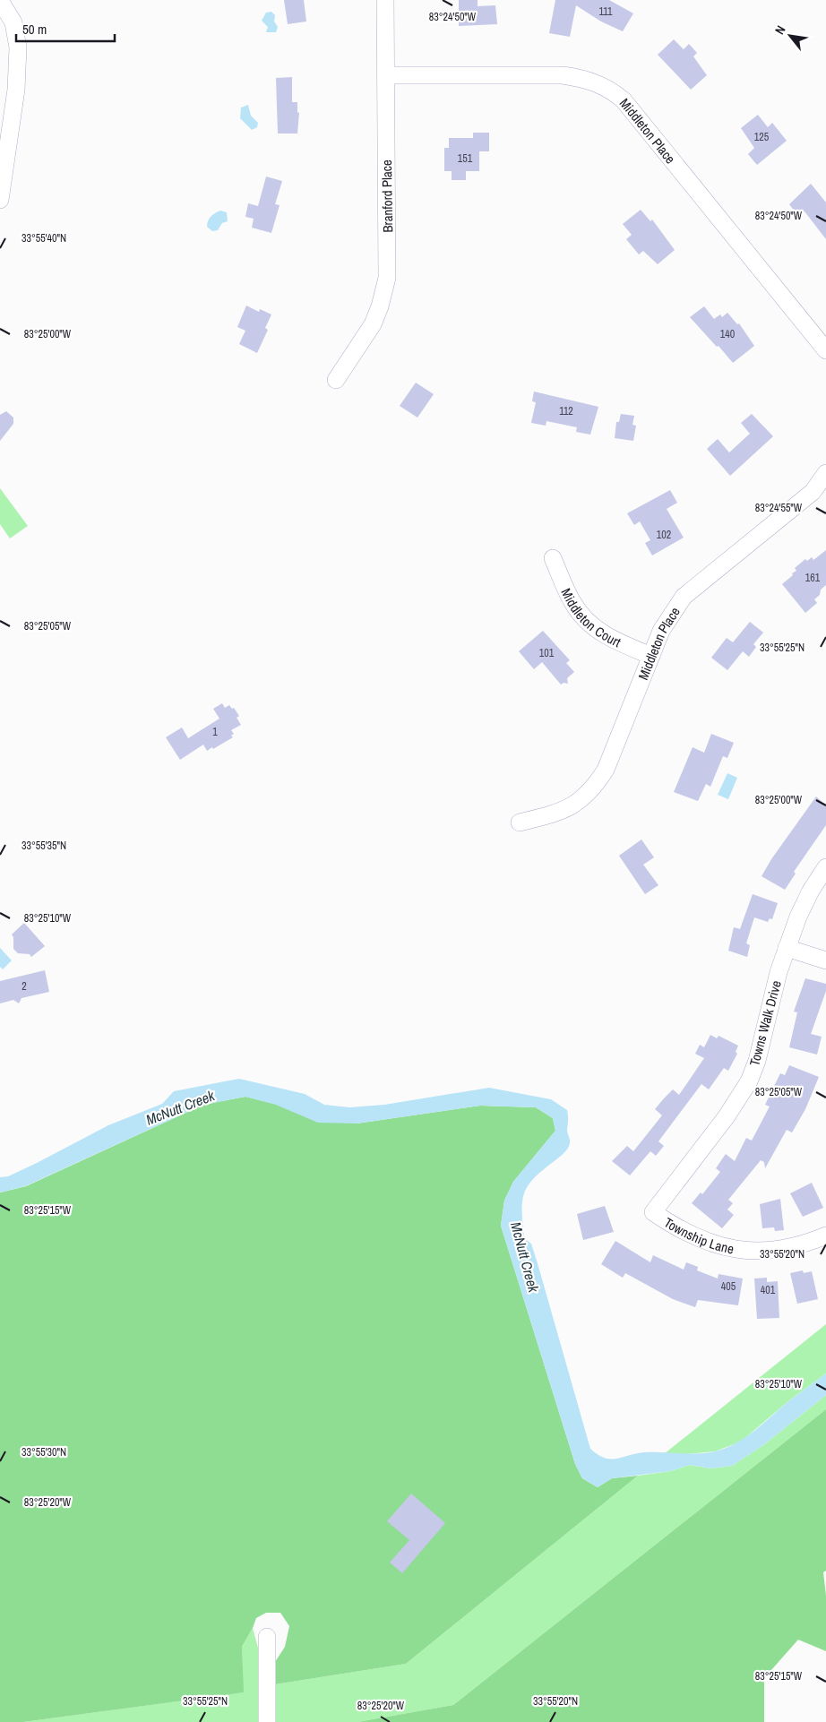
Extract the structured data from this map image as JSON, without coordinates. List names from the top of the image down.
{
  "streets": {
    "street": [
      "Middleton Place",
      "Branford Place",
      "Middleton Court",
      "Towns Walk Drive",
      "Township Lane"
    ]
  },
  "crossings": [
    ["Middleton Place", "Branford Place"],
    ["Middleton Place", "Middleton Court"],
    ["Towns Walk Drive", "Township Lane"]
  ],
  "water": ["McNutt Creek"],
  "house_numbers": [
    "111",
    "125",
    "151",
    "140",
    "112",
    "102",
    "161",
    "101",
    "1",
    "2",
    "405",
    "401"
  ],
  "scale_bar": "50 m",
  "north": "top left",
  "coordinates": [
    "83°24'50\"W",
    "33°55'40\"N",
    "83°25'00\"W",
    "83°24'55\"W",
    "83°25'05\"W",
    "33°55'25\"N",
    "33°55'35\"N",
    "83°25'10\"W",
    "83°25'15\"W",
    "33°55'20\"N",
    "33°55'30\"N",
    "83°25'20\"W"
  ]
}
